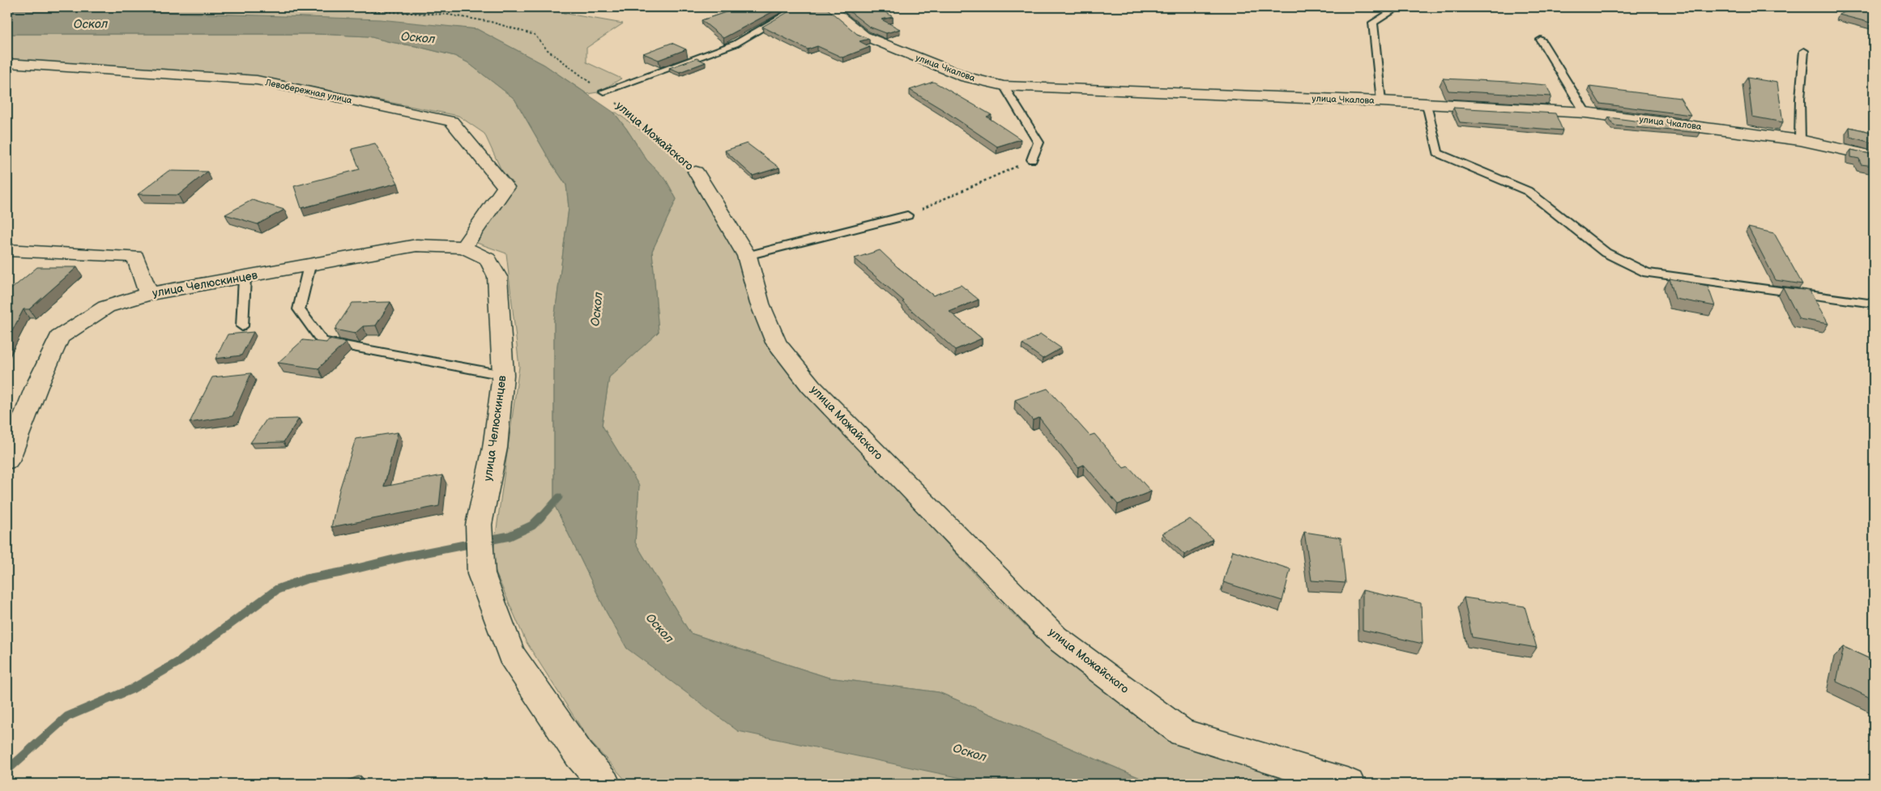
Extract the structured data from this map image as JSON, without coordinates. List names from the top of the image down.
{
  "streets": {
    "street": [
      "улица Чкалова",
      "Левобережная улица",
      "улица Можайского",
      "улица Челюскинцев"
    ]
  },
  "crossings": [
    ["Левобережная улица", "улица Челюскинцев"]
  ],
  "water": ["Оскол"]
}
